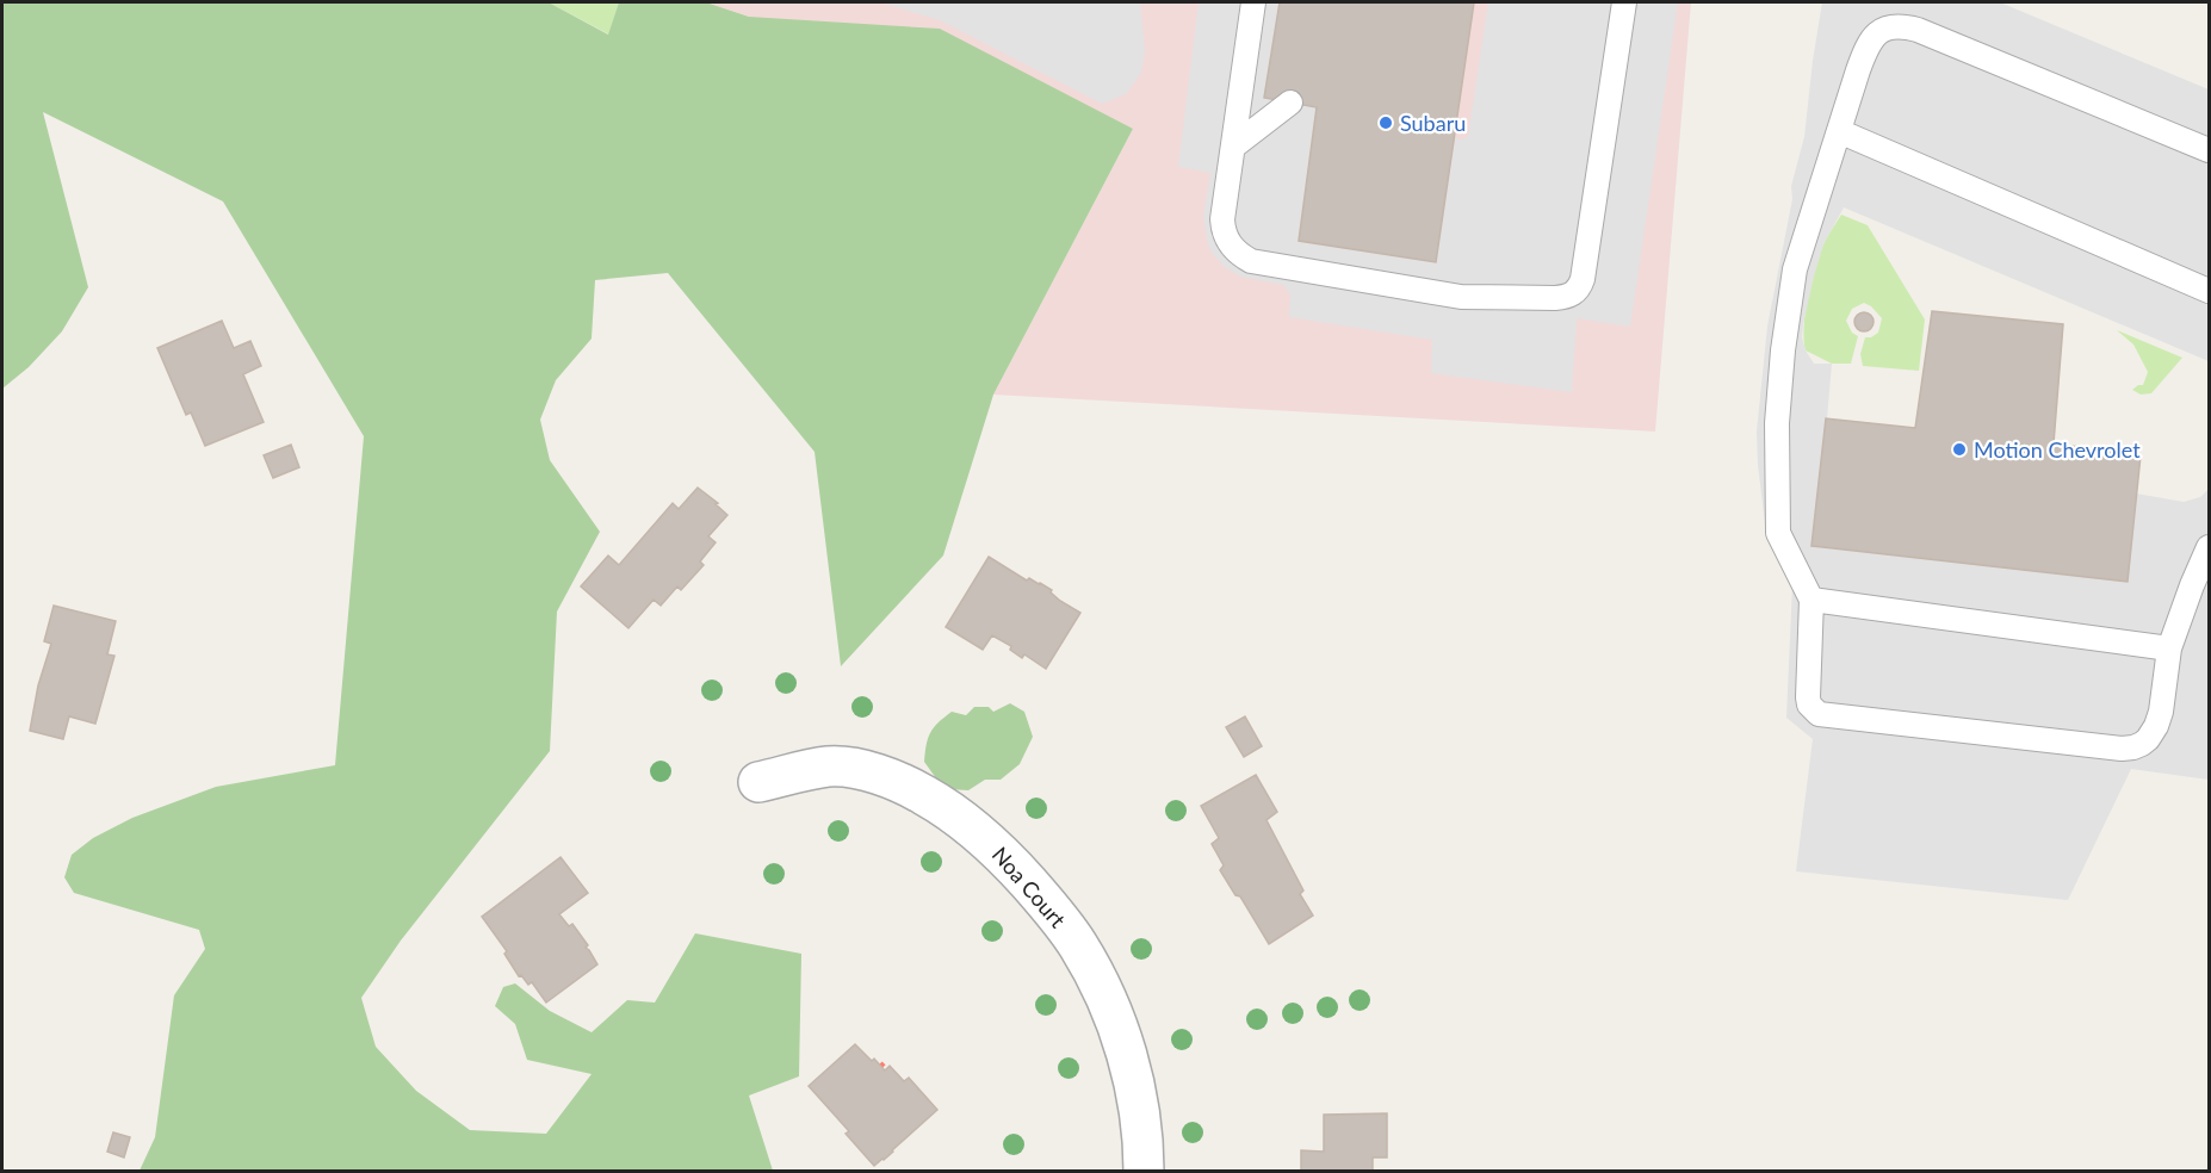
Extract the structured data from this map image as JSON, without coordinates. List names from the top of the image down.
{
  "streets": {
    "street": ["Noa Court"]
  },
  "places": ["Subaru", "Motion Chevrolet"]
}
